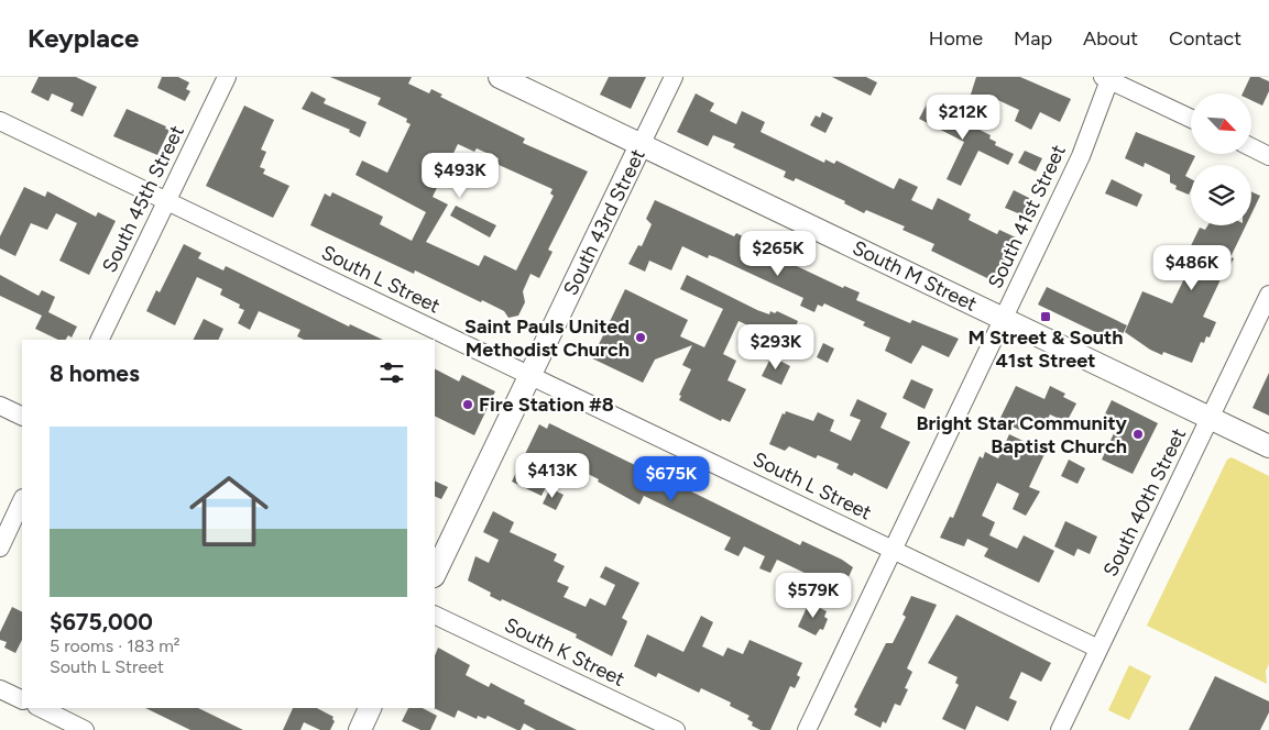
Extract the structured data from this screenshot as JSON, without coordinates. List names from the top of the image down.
{
  "streets": {
    "street": [
      "South 45th Street",
      "South 41st Street",
      "South 43rd Street",
      "South M Street",
      "South L Street",
      "South 40th Street",
      "South K Street"
    ]
  },
  "crossings": [
    ["South 45th Street", "South L Street"],
    ["South 41st Street", "South M Street"],
    ["South 41st Street", "South L Street"],
    ["South 43rd Street", "South M Street"],
    ["South 43rd Street", "South L Street"],
    ["South M Street", "South 40th Street"],
    ["South L Street", "South 40th Street"]
  ],
  "places": {
    "transit": ["M Street & South 41st Street"],
    "other": ["Saint Pauls United Methodist Church", "Fire Station #8", "Bright Star Community Baptist Church"]
  },
  "north": "bottom right",
  "page": {
    "header": "Keyplace",
    "nav": [
      "Home",
      "Map",
      "About",
      "Contact"
    ],
    "price": [
      "$212K",
      "$493K",
      "$265K",
      "$486K",
      "$293K",
      "$413K",
      "$675K",
      "$579K"
    ],
    "heading": "8 homes",
    "list": [
      {
        "name": "$675,000",
        "note": "5 rooms · 183 m² · South L Street"
      }
    ]
  }
}
